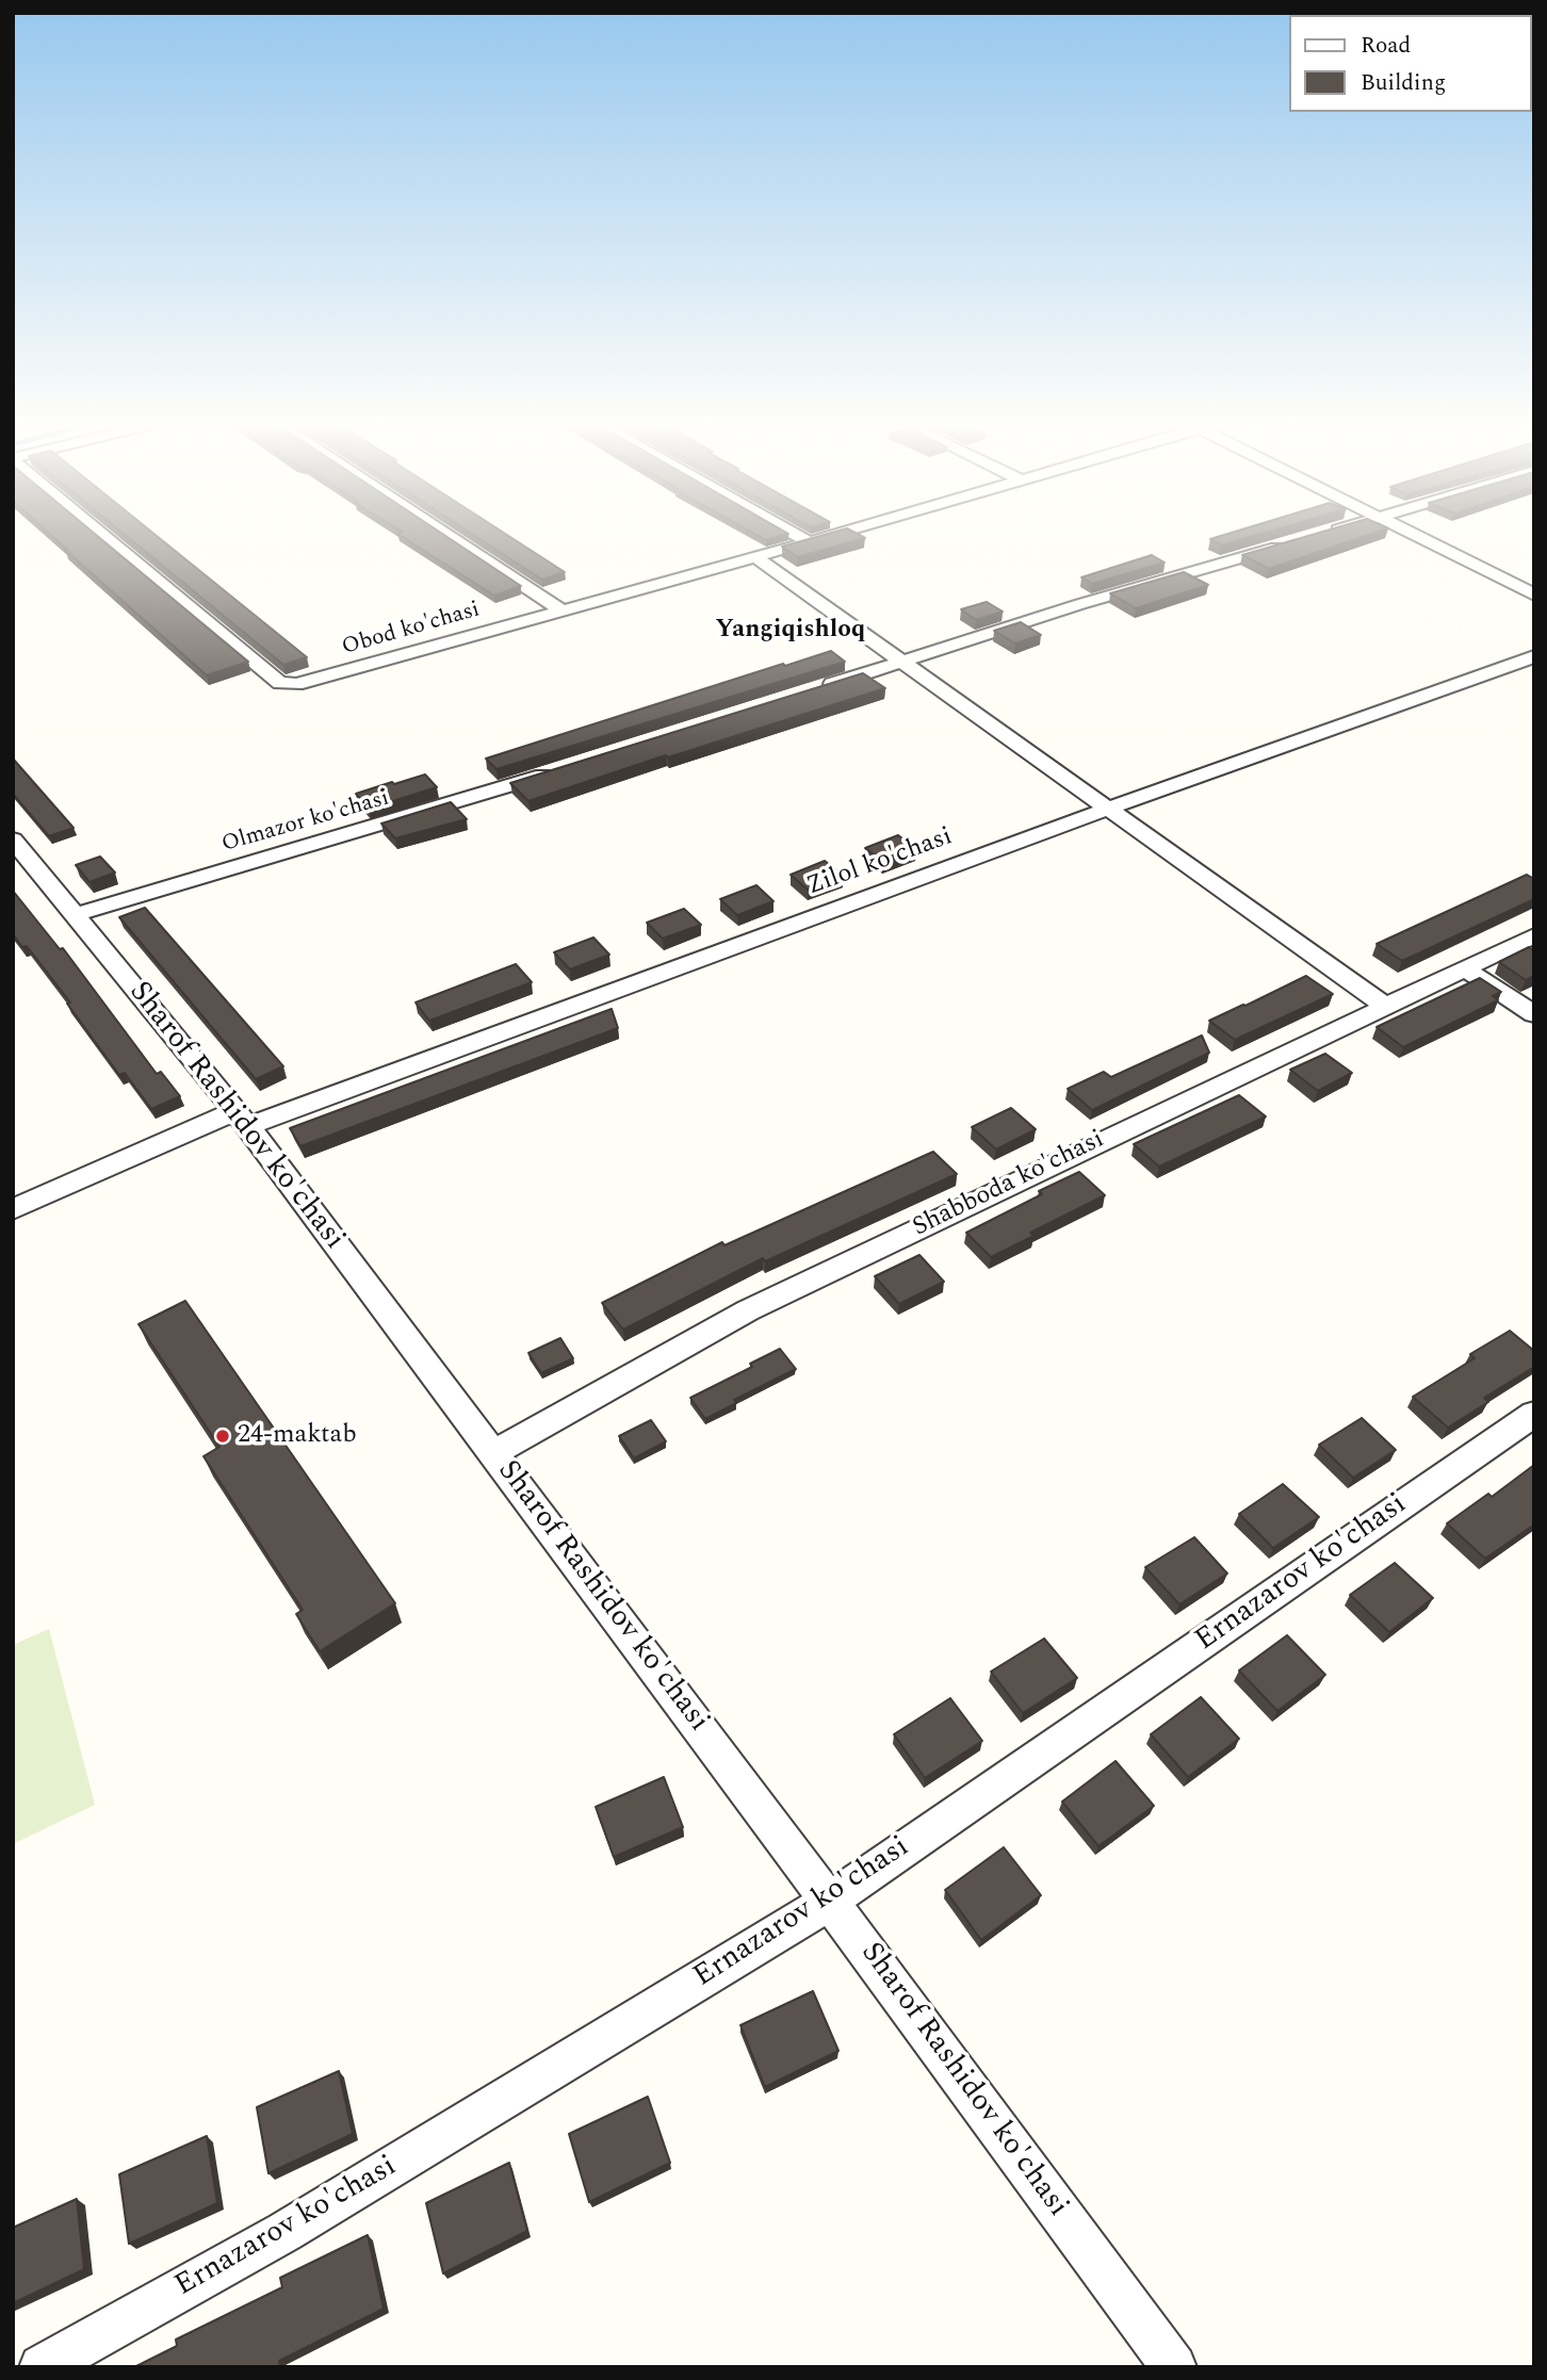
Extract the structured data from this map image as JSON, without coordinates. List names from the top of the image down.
{
  "streets": {
    "street": [
      "Obod ko'chasi",
      "Olmazor ko'chasi",
      "Zilol ko'chasi",
      "Sharof Rashidov ko'chasi",
      "Shabboda ko'chasi",
      "Ernazarov ko'chasi"
    ]
  },
  "crossings": [
    ["Olmazor ko'chasi", "Sharof Rashidov ko'chasi"],
    ["Zilol ko'chasi", "Sharof Rashidov ko'chasi"],
    ["Sharof Rashidov ko'chasi", "Shabboda ko'chasi"],
    ["Sharof Rashidov ko'chasi", "Ernazarov ko'chasi"]
  ],
  "districts": ["Yangiqishloq"],
  "places": ["24-maktab"],
  "legend": ["Road", "Building"]
}
